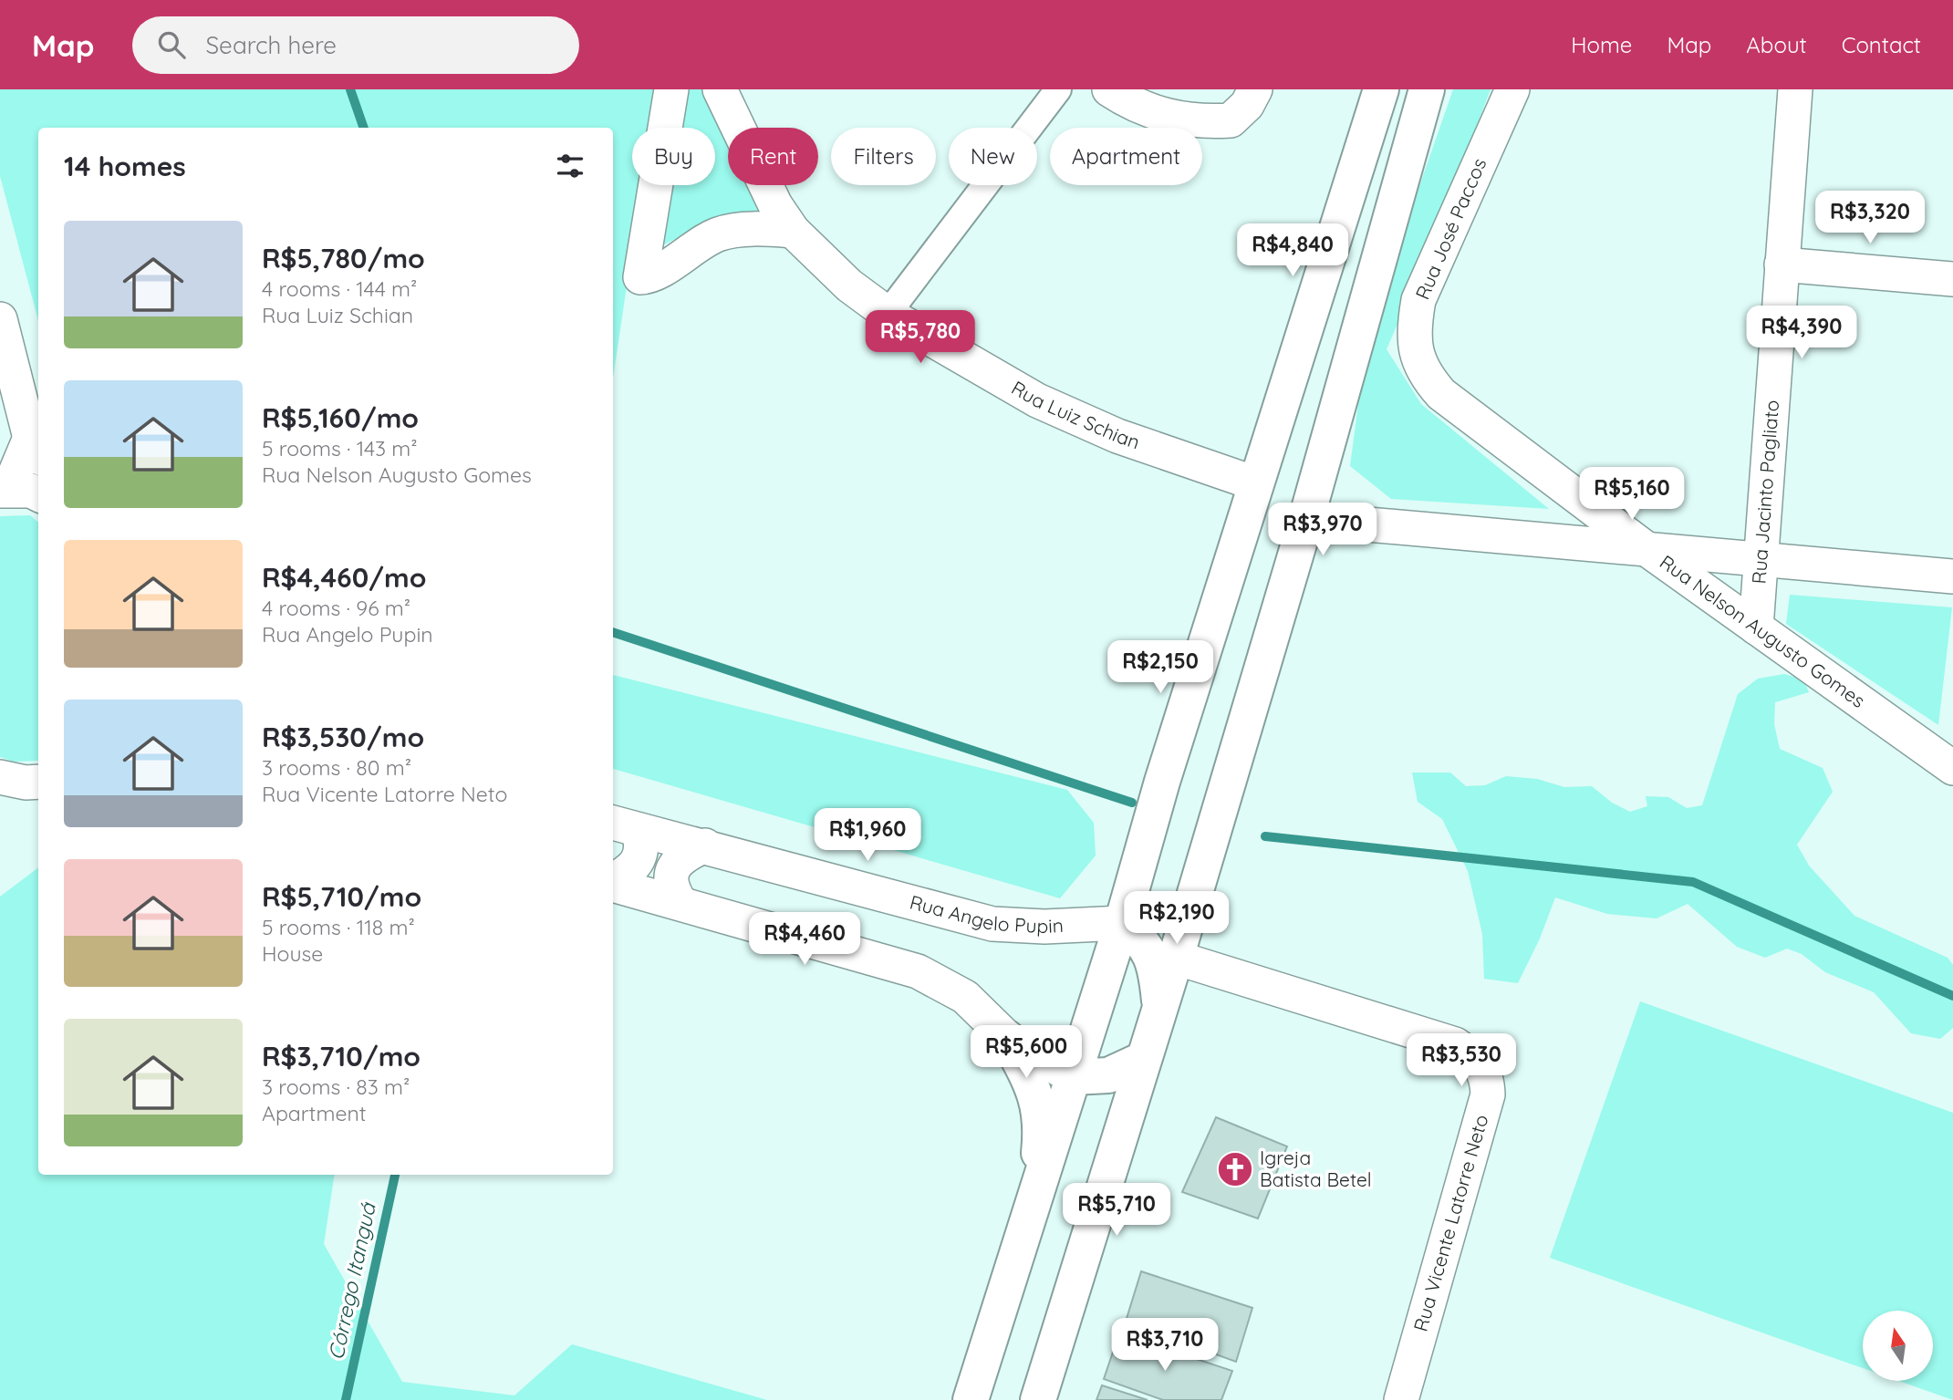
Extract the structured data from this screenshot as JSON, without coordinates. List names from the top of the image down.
{
  "streets": {
    "street": [
      "Rua José Paccos",
      "Rua Luiz Schian",
      "Rua Jacinto Pagliato",
      "Rua Nelson Augusto Gomes",
      "Rua Angelo Pupin",
      "Rua Vicente Latorre Neto"
    ]
  },
  "crossings": [
    ["Rua José Paccos", "Rua Nelson Augusto Gomes"],
    ["Rua Jacinto Pagliato", "Rua Nelson Augusto Gomes"]
  ],
  "water": ["Córrego Itanguá"],
  "places": {
    "church": ["Igreja Batista Betel"]
  },
  "north": "top",
  "page": {
    "header": "Map",
    "search": "Search here",
    "nav": [
      "Home",
      "Map",
      "About",
      "Contact"
    ],
    "chip": [
      "Buy",
      "Rent",
      "Filters",
      "New",
      "Apartment"
    ],
    "heading": "14 homes",
    "price": [
      "R$3,320",
      "R$4,840",
      "R$4,390",
      "R$5,780",
      "R$5,160",
      "R$3,970",
      "R$2,150",
      "R$1,960",
      "R$2,190",
      "R$4,460",
      "R$5,600",
      "R$3,530",
      "R$5,710",
      "R$3,710"
    ],
    "list": [
      {
        "name": "R$5,780/mo",
        "note": "4 rooms · 144 m² · Rua Luiz Schian"
      },
      {
        "name": "R$5,160/mo",
        "note": "5 rooms · 143 m² · Rua Nelson Augusto Gomes"
      },
      {
        "name": "R$4,460/mo",
        "note": "4 rooms · 96 m² · Rua Angelo Pupin"
      },
      {
        "name": "R$3,530/mo",
        "note": "3 rooms · 80 m² · Rua Vicente Latorre Neto"
      },
      {
        "name": "R$5,710/mo",
        "note": "5 rooms · 118 m² · House"
      },
      {
        "name": "R$3,710/mo",
        "note": "3 rooms · 83 m² · Apartment"
      }
    ]
  }
}
